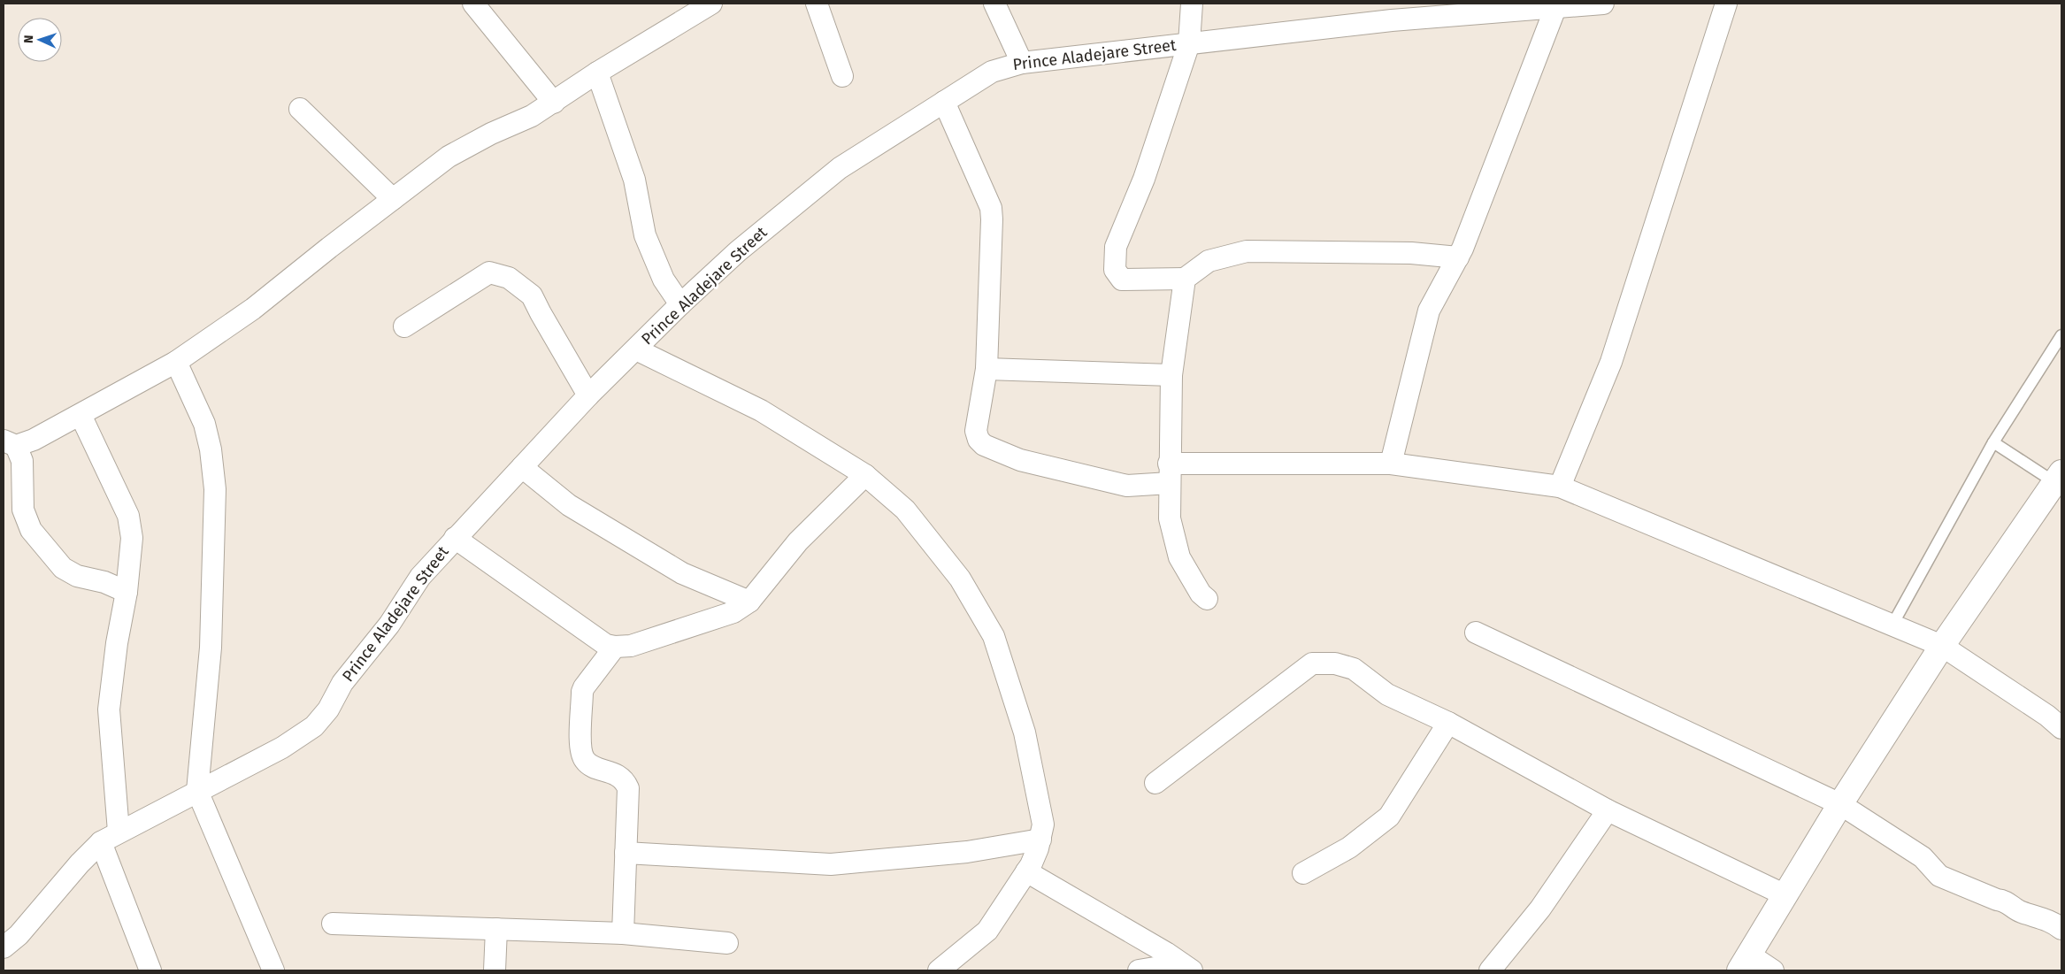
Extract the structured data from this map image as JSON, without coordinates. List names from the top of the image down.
{
  "streets": {
    "street": ["Prince Aladejare Street"]
  },
  "north": "left"
}
